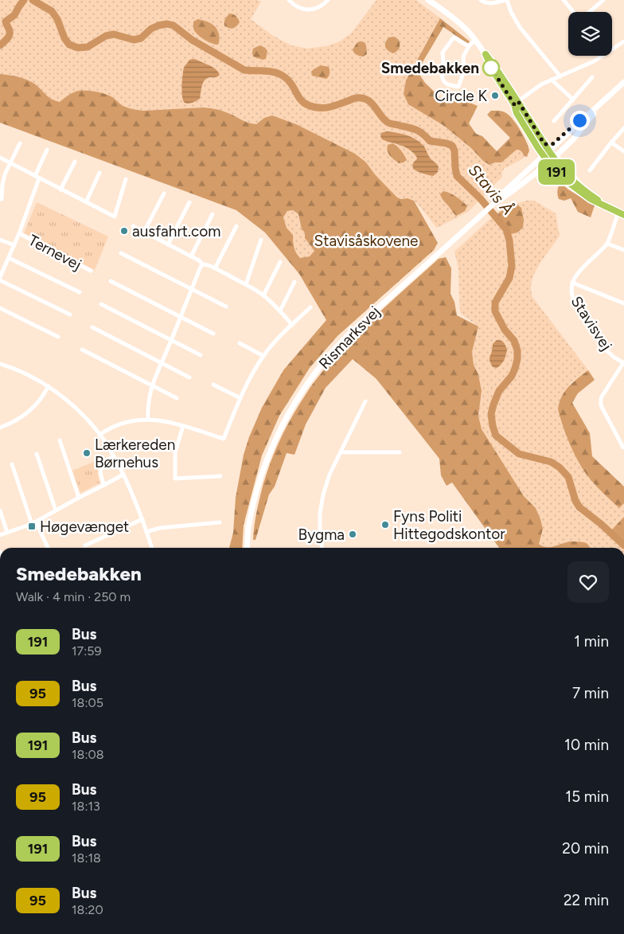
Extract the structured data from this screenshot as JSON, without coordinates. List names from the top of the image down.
{
  "streets": {
    "main road": ["Rismarksvej"],
    "street": ["Ternevej", "Stavisvej"]
  },
  "water": ["Stavis Å"],
  "parks": ["Stavisåskovene"],
  "places": {
    "other": [
      "Smedebakken",
      "Circle K",
      "ausfahrt.com",
      "Lærkereden Børnehus",
      "Fyns Politi Hittegodskontor",
      "Bygma"
    ],
    "transit": ["Høgevænget"]
  },
  "lines": ["bus line 191"],
  "page": {
    "on_map": "191",
    "heading": ["Smedebakken", "Walk · 4 min · 250 m"],
    "list": [
      {
        "mark": "191",
        "name": "Bus",
        "note": "17:59",
        "value": "1 min"
      },
      {
        "mark": "95",
        "name": "Bus",
        "note": "18:05",
        "value": "7 min"
      },
      {
        "mark": "191",
        "name": "Bus",
        "note": "18:08",
        "value": "10 min"
      },
      {
        "mark": "95",
        "name": "Bus",
        "note": "18:13",
        "value": "15 min"
      },
      {
        "mark": "191",
        "name": "Bus",
        "note": "18:18",
        "value": "20 min"
      },
      {
        "mark": "95",
        "name": "Bus",
        "note": "18:20",
        "value": "22 min"
      }
    ]
  }
}
